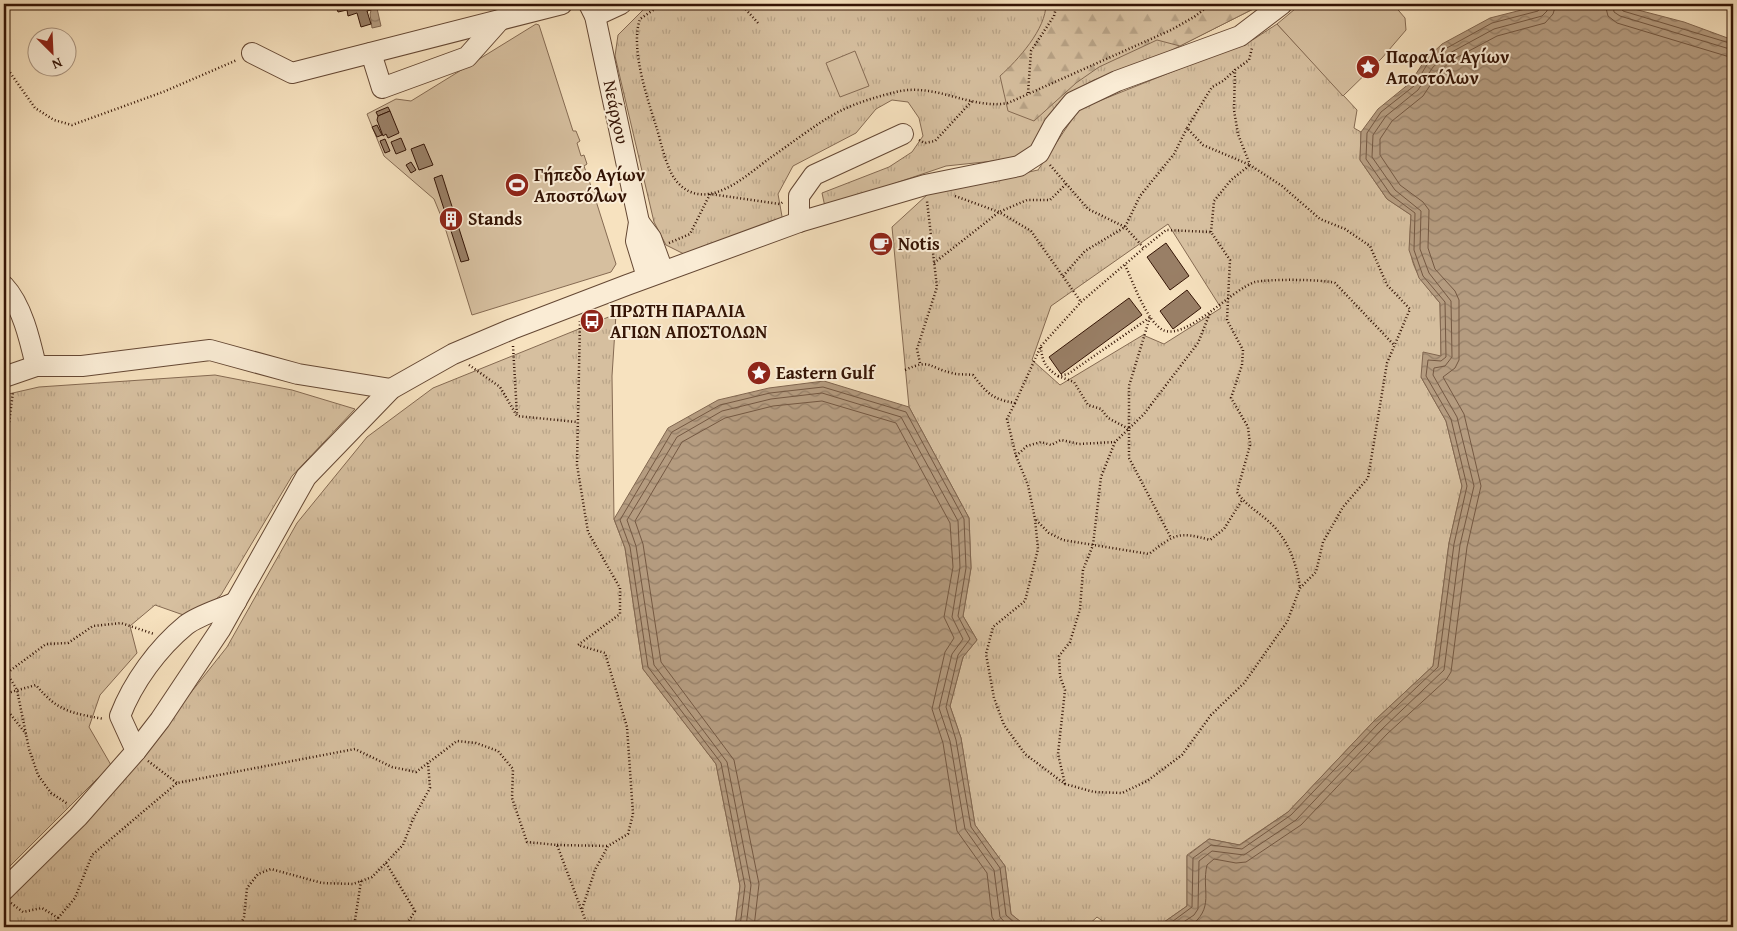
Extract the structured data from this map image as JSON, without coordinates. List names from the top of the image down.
{
  "streets": {
    "street": ["Νεάρχου"]
  },
  "places": {
    "place": ["Παραλία Αγίων Αποστόλων", "Eastern Gulf"],
    "sports": ["Γήπεδο Αγίων Αποστόλων"],
    "building": ["Stands"],
    "cafe": ["Notis"],
    "bus stop": ["ΠΡΩΤΗ ΠΑΡΑΛΙΑ ΑΓΙΩΝ ΑΠΟΣΤΟΛΩΝ"]
  },
  "north": "bottom right"
}
